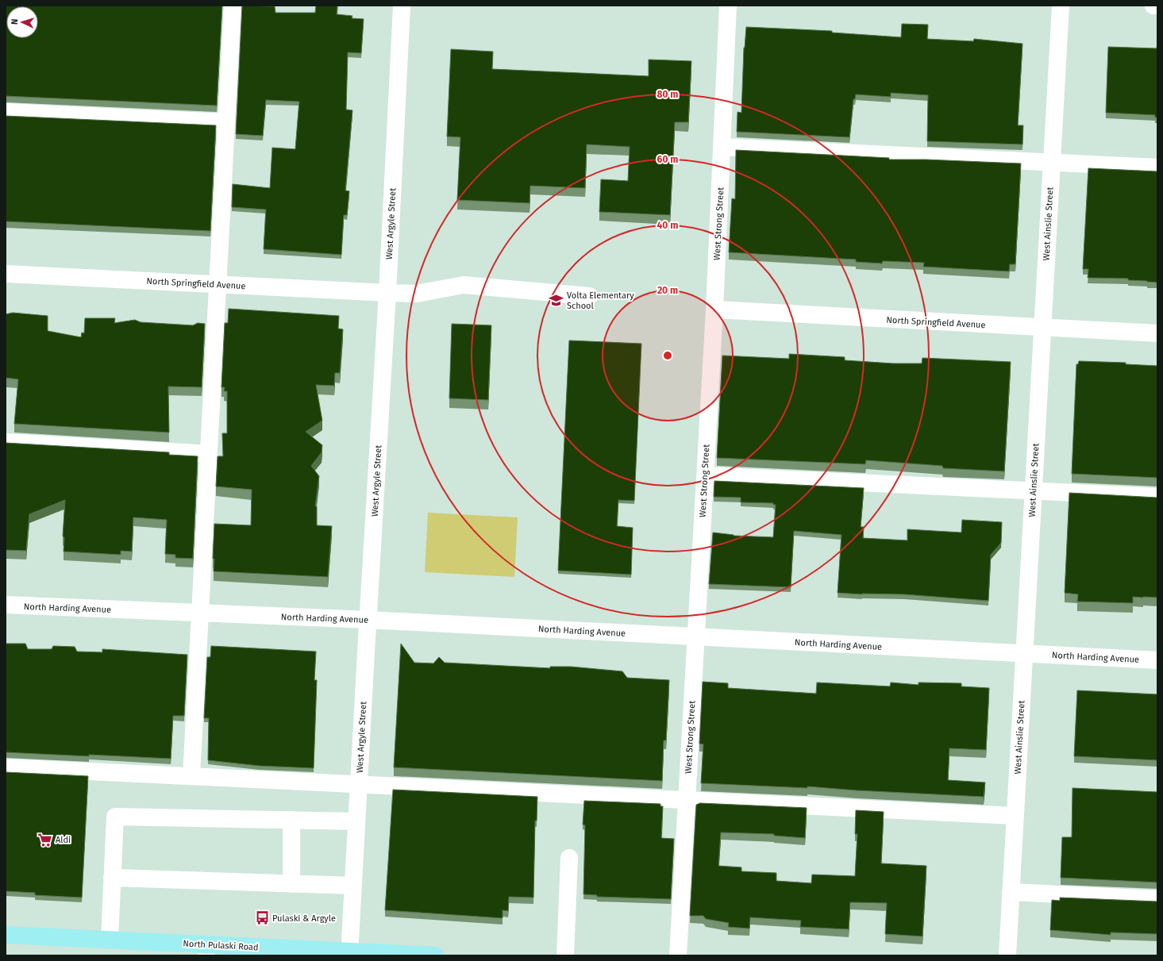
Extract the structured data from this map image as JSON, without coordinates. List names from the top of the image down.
{
  "streets": {
    "main road": ["North Pulaski Road"],
    "street": [
      "West Argyle Street",
      "West Strong Street",
      "West Ainslie Street",
      "North Springfield Avenue",
      "North Harding Avenue"
    ]
  },
  "crossings": [
    ["West Argyle Street", "North Springfield Avenue"],
    ["West Argyle Street", "North Harding Avenue"],
    ["West Argyle Street", "North Pulaski Road"],
    ["West Strong Street", "North Springfield Avenue"],
    ["West Strong Street", "North Harding Avenue"],
    ["West Ainslie Street", "North Springfield Avenue"],
    ["West Ainslie Street", "North Harding Avenue"]
  ],
  "places": {
    "school or university": ["Volta Elementary School"],
    "supermarket": ["Aldi"],
    "bus stop": ["Pulaski & Argyle"]
  },
  "north": "left",
  "rings": [
    "80 m",
    "60 m",
    "40 m",
    "20 m"
  ]
}
